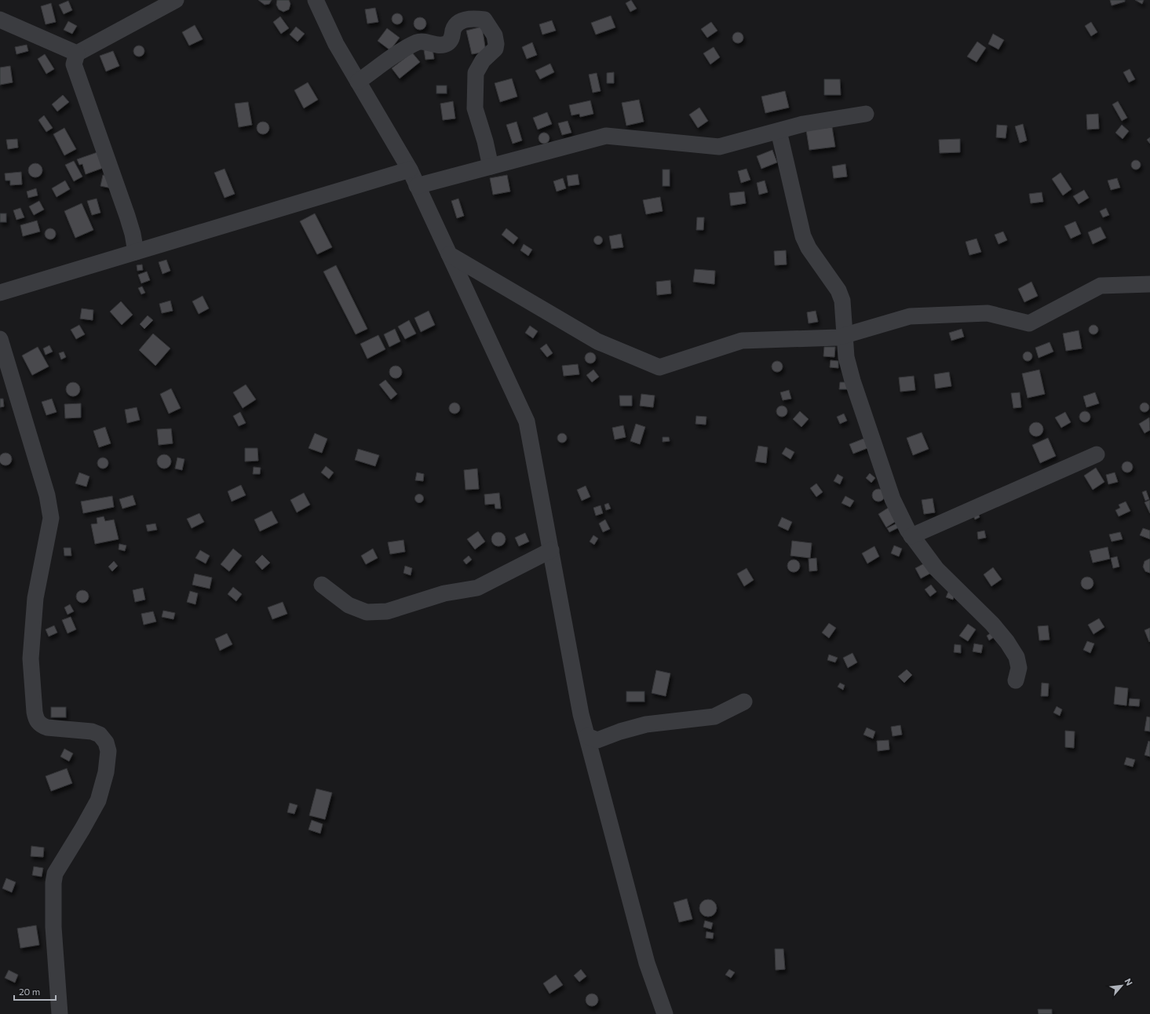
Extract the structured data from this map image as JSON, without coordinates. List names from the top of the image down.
{
  "scale_bar": "20 m",
  "north": "top right"
}
